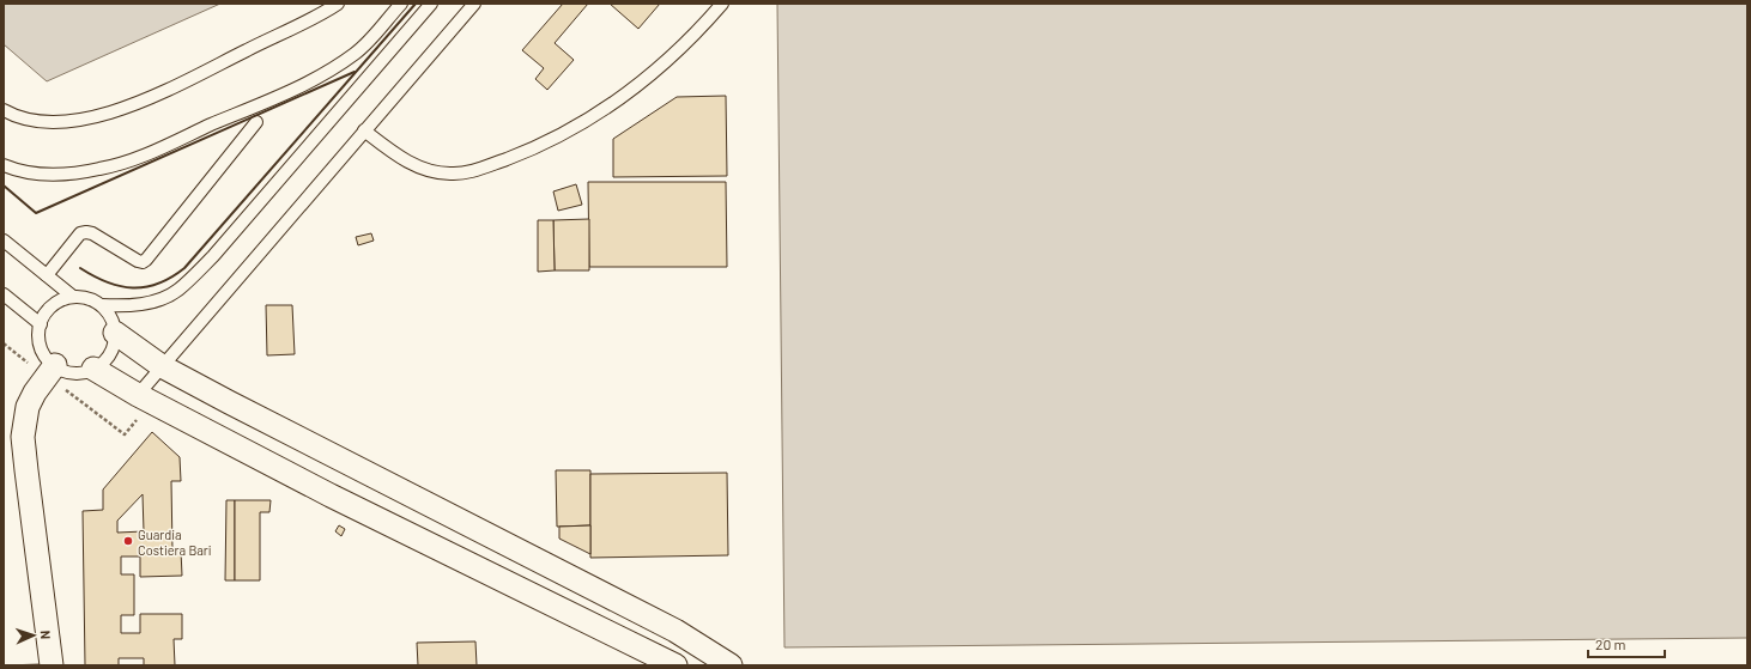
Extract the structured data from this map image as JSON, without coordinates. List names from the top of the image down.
{
  "places": ["Guardia Costiera Bari"],
  "scale_bar": "20 m",
  "north": "right"
}
